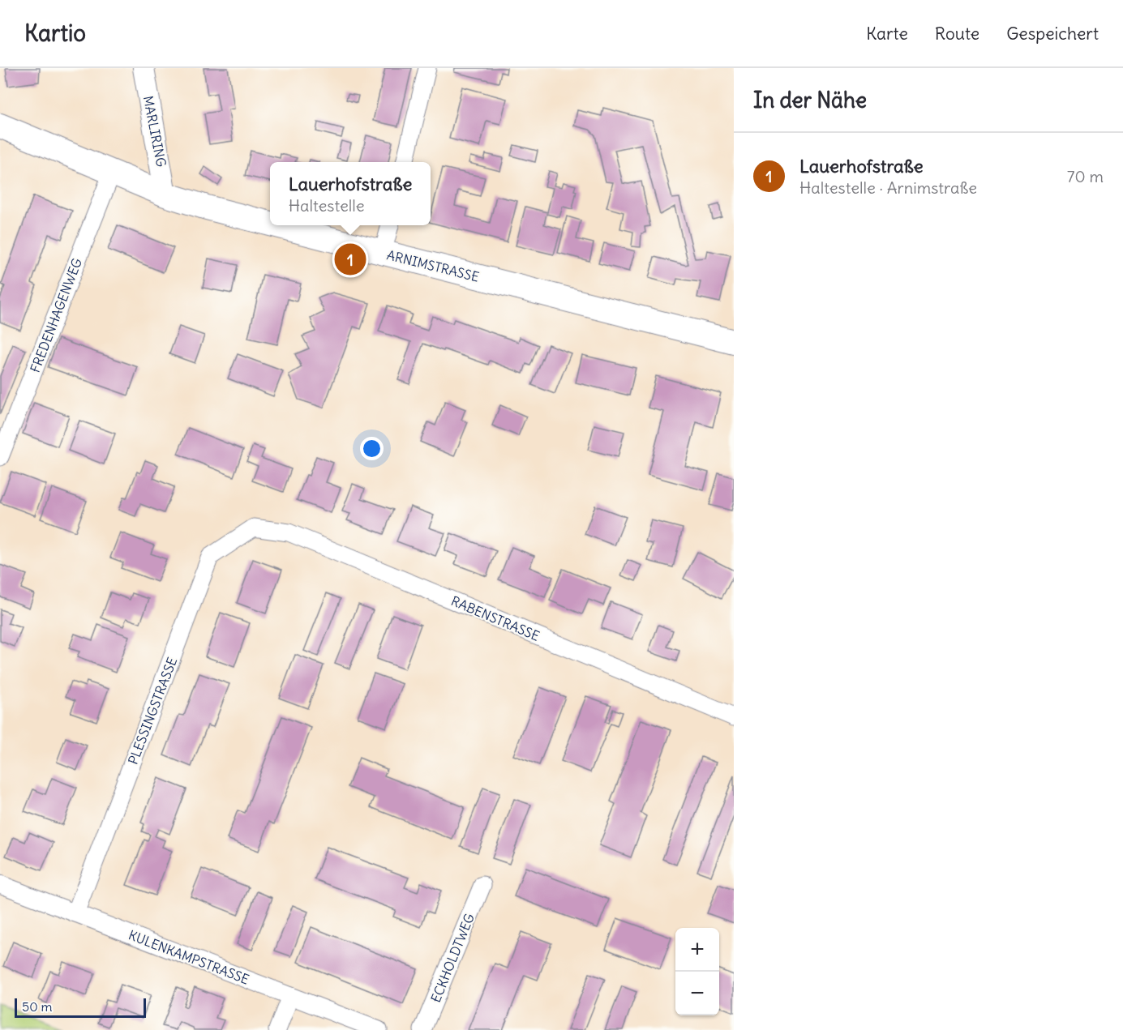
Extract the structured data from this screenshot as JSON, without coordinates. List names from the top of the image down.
{
  "streets": {
    "main road": ["ARNIMSTRASSE"],
    "street": [
      "MARLIRING",
      "FREDENHAGENWEG",
      "RABENSTRASSE",
      "PLESSINGSTRASSE",
      "KULENKAMPSTRASSE",
      "ECKHOLDTWEG"
    ]
  },
  "crossings": [
    ["MARLIRING", "ARNIMSTRASSE"],
    ["ARNIMSTRASSE", "FREDENHAGENWEG"],
    ["RABENSTRASSE", "PLESSINGSTRASSE"],
    ["PLESSINGSTRASSE", "KULENKAMPSTRASSE"]
  ],
  "scale_bar": "50 m",
  "page": {
    "header": "Kartio",
    "nav": ["Karte", "Route", "Gespeichert"],
    "heading": "In der Nähe",
    "list": [
      {
        "mark": "1",
        "name": "Lauerhofstraße",
        "note": "Haltestelle · Arnimstraße",
        "value": "70 m"
      }
    ],
    "popup": ["Lauerhofstraße", "Haltestelle"],
    "pins": "1",
    "map_buttons": ["+", "−"],
    "scale": "50 m"
  }
}
